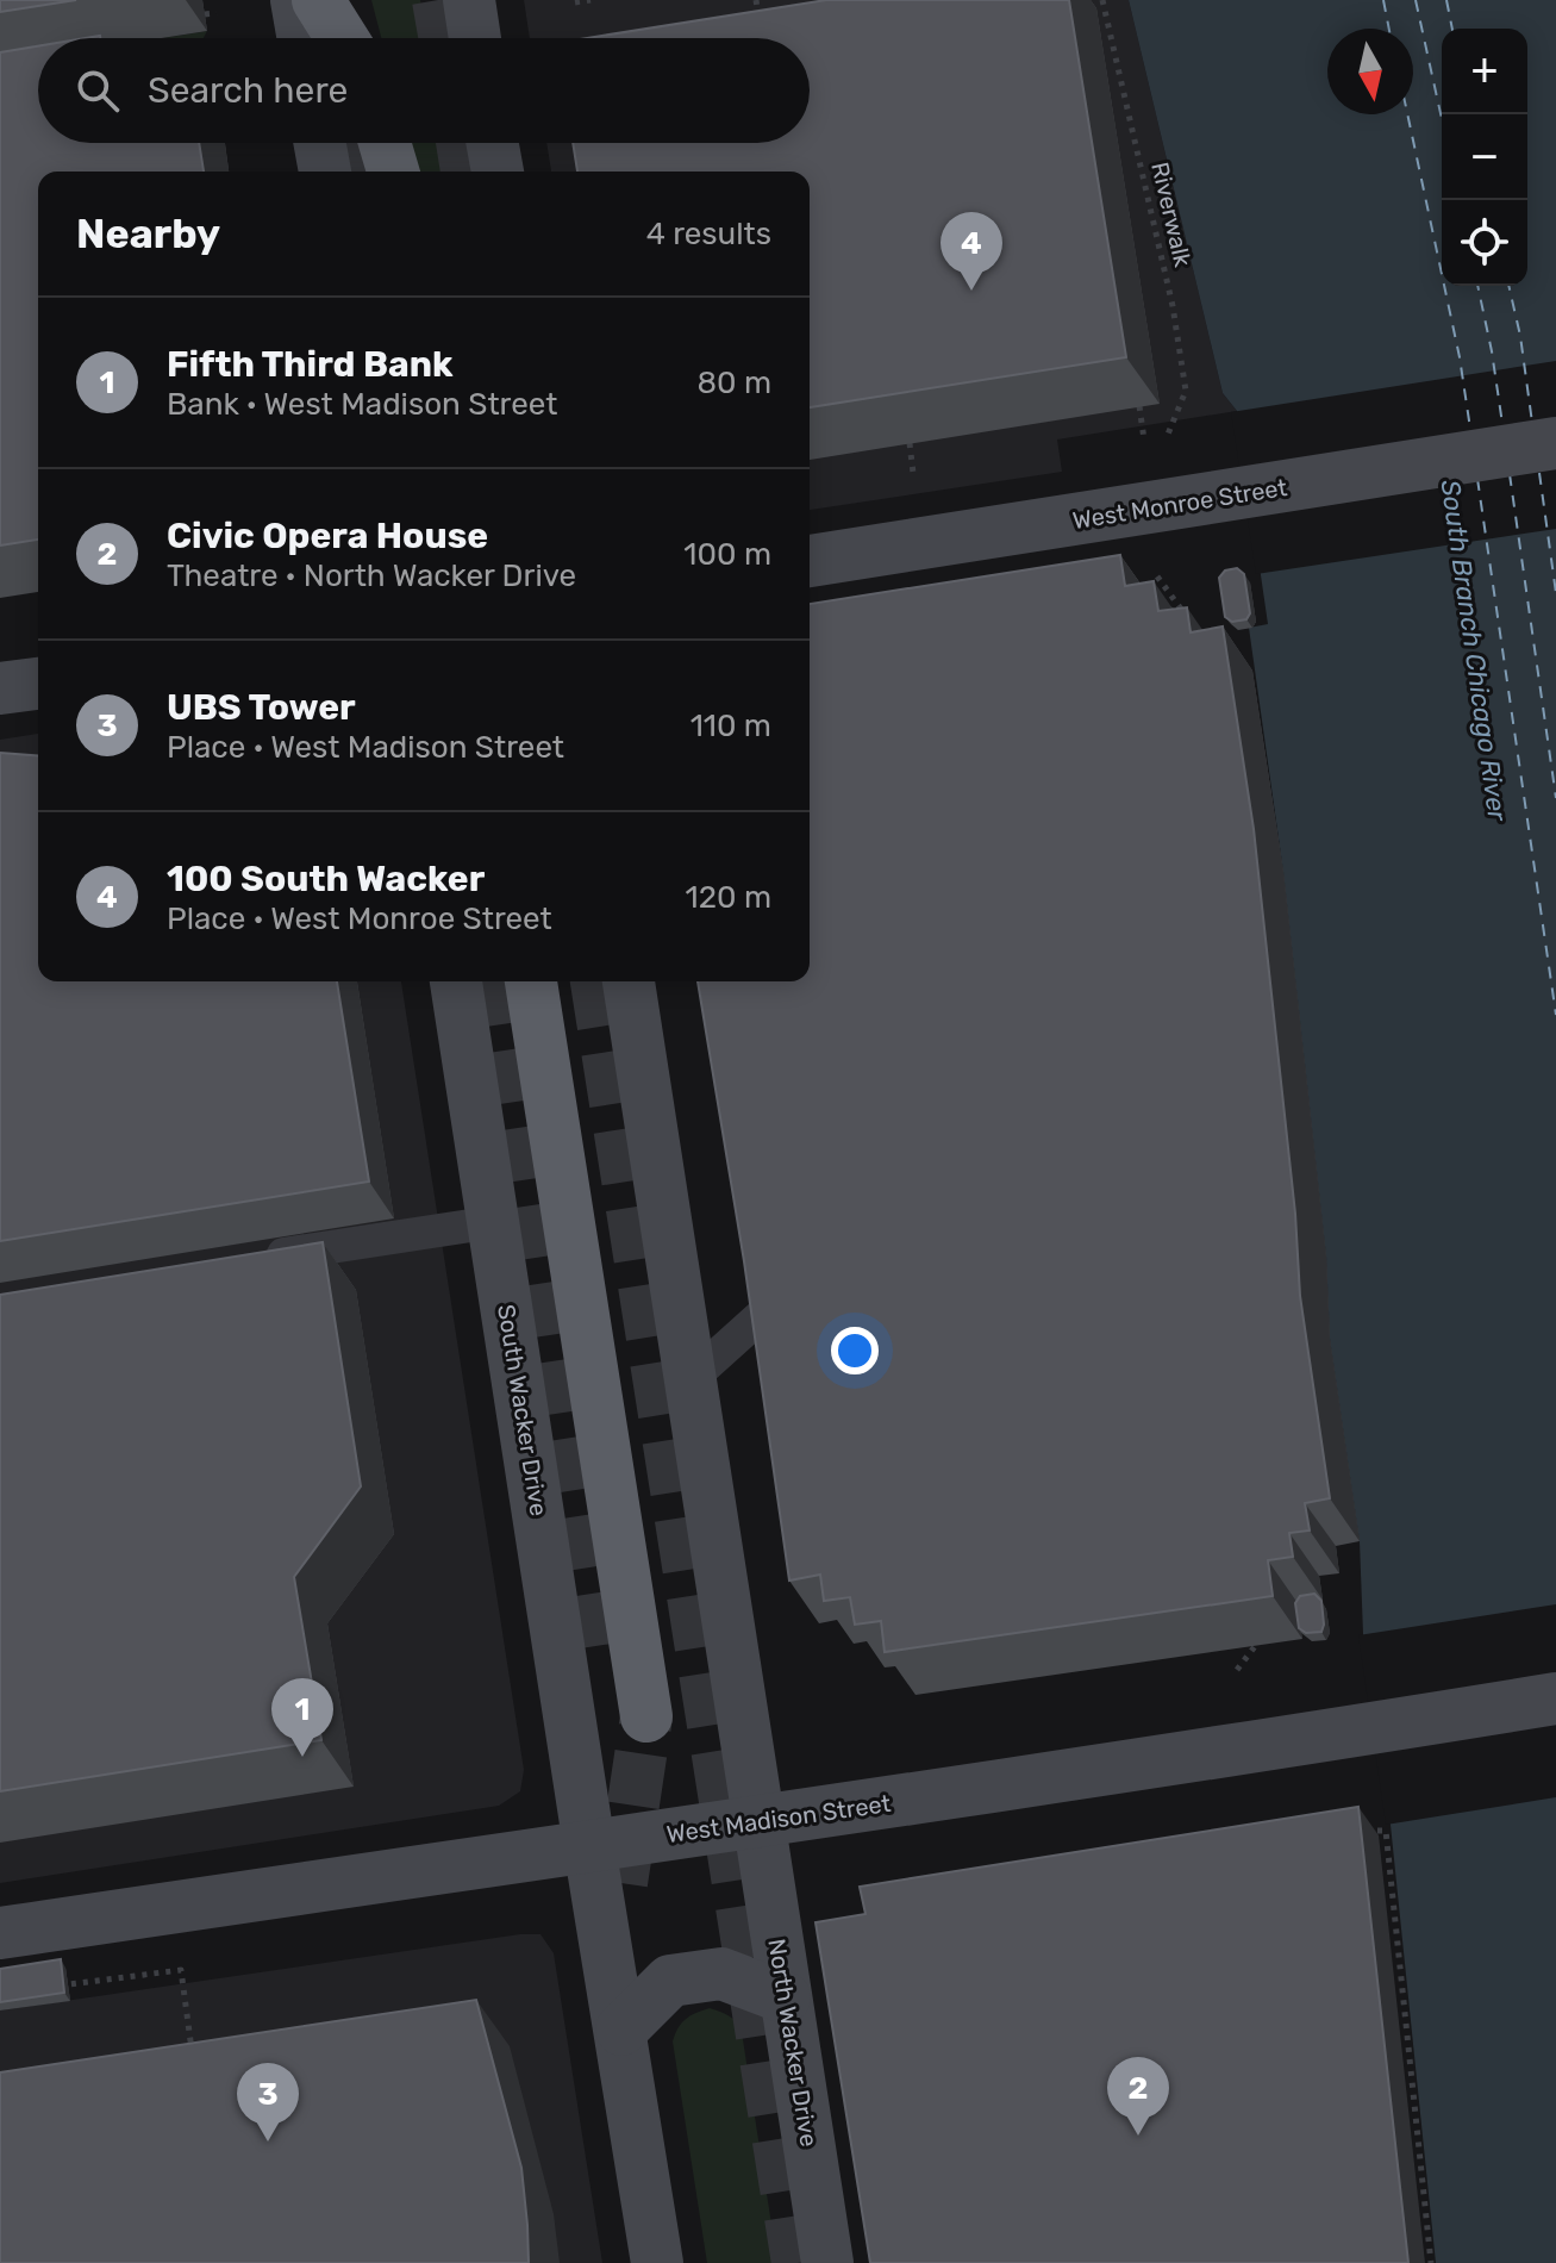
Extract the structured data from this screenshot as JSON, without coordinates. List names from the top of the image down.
{
  "streets": {
    "main road": [
      "West Monroe Street",
      "South Wacker Drive",
      "West Madison Street",
      "North Wacker Drive"
    ],
    "path": ["Riverwalk"]
  },
  "crossings": [
    ["South Wacker Drive", "West Madison Street"],
    ["West Madison Street", "North Wacker Drive"]
  ],
  "water": ["South Branch Chicago River"],
  "north": "bottom",
  "page": {
    "map_buttons": ["+", "−"],
    "search": "Search here",
    "heading": ["Nearby", "4 results"],
    "pins": [
      "4",
      "1",
      "2",
      "3"
    ],
    "list": [
      {
        "mark": "1",
        "name": "Fifth Third Bank",
        "note": "Bank · West Madison Street",
        "value": "80 m"
      },
      {
        "mark": "2",
        "name": "Civic Opera House",
        "note": "Theatre · North Wacker Drive",
        "value": "100 m"
      },
      {
        "mark": "3",
        "name": "UBS Tower",
        "note": "Place · West Madison Street",
        "value": "110 m"
      },
      {
        "mark": "4",
        "name": "100 South Wacker",
        "note": "Place · West Monroe Street",
        "value": "120 m"
      }
    ]
  }
}
